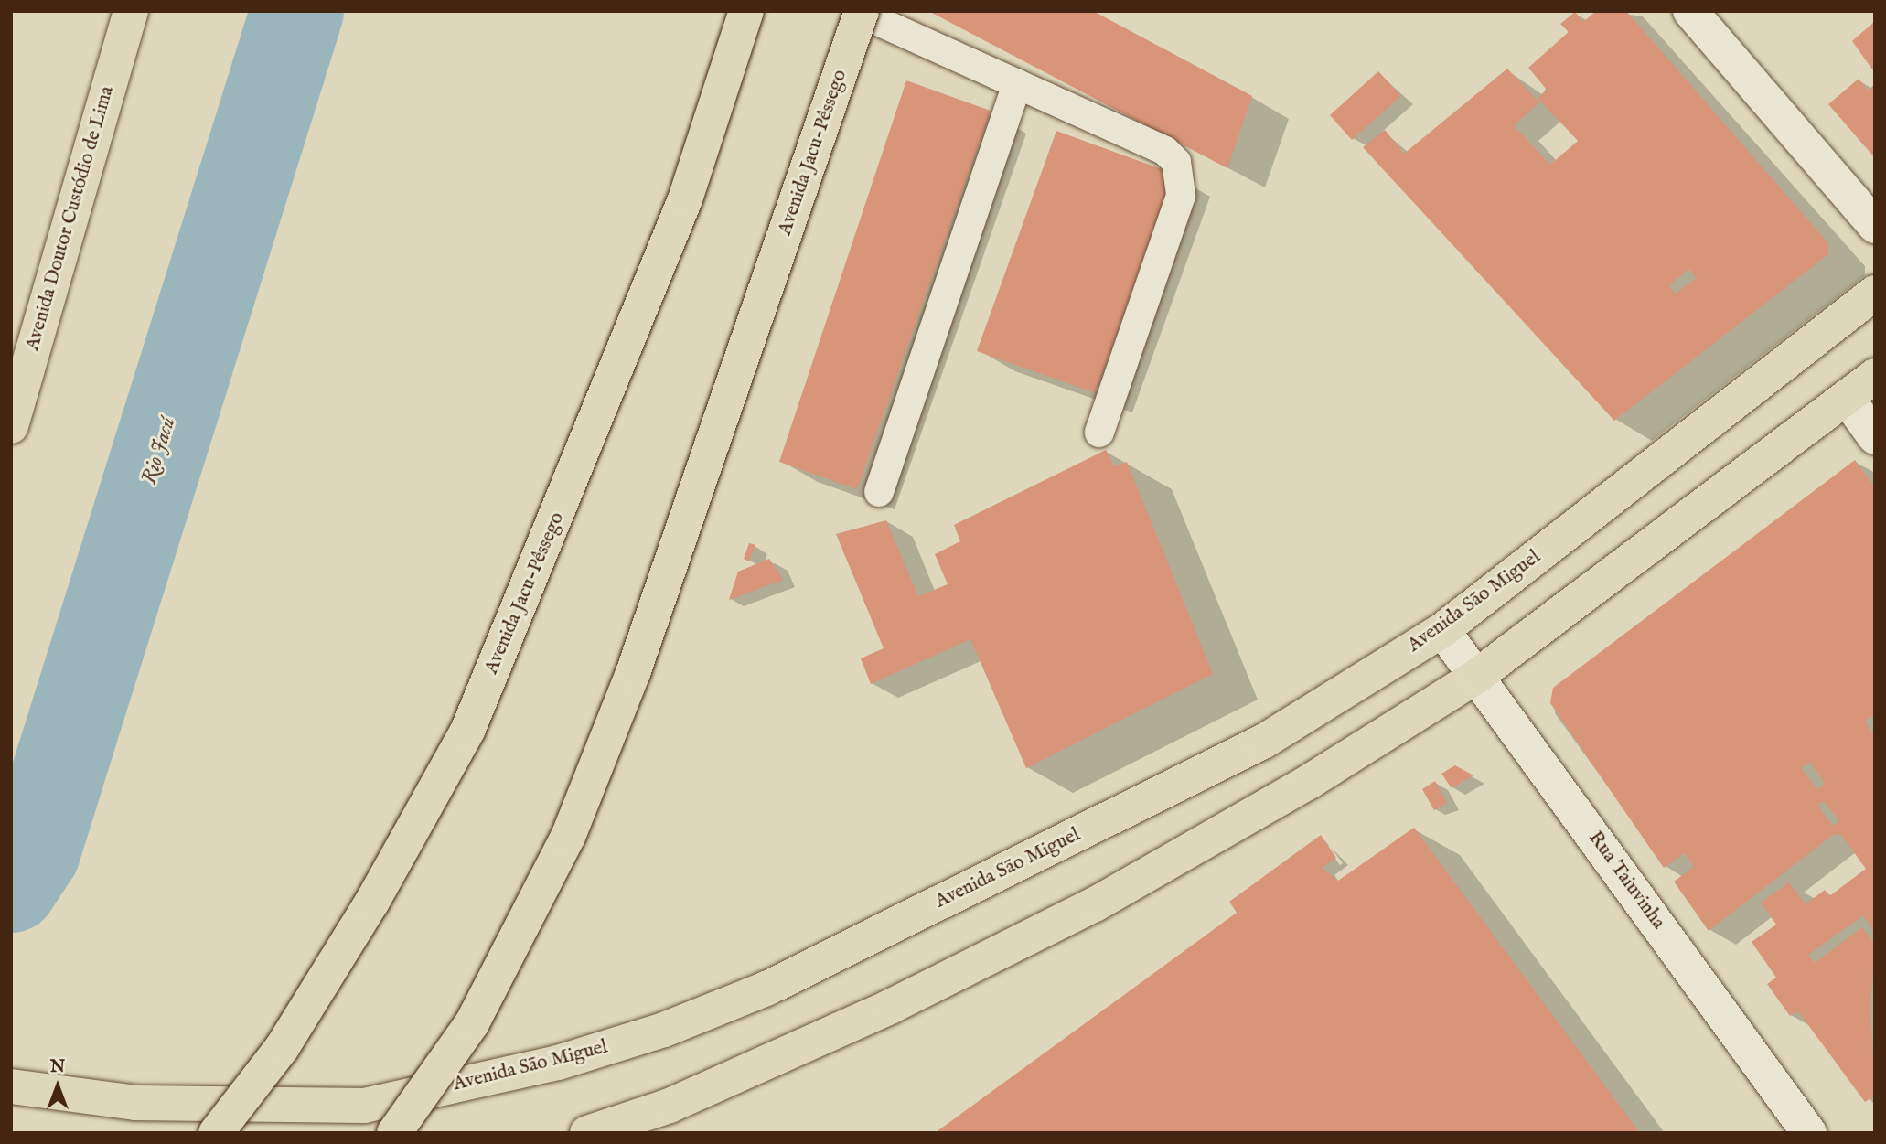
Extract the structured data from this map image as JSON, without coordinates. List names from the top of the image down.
{
  "streets": {
    "main road": ["Avenida Jacu-Pêssego", "Avenida Doutor Custódio de Lima", "Avenida São Miguel"],
    "street": ["Rua Taiuvinha"]
  },
  "crossings": [
    ["Avenida São Miguel", "Rua Taiuvinha"]
  ],
  "water": ["Rio Jacú"],
  "north": "top"
}
